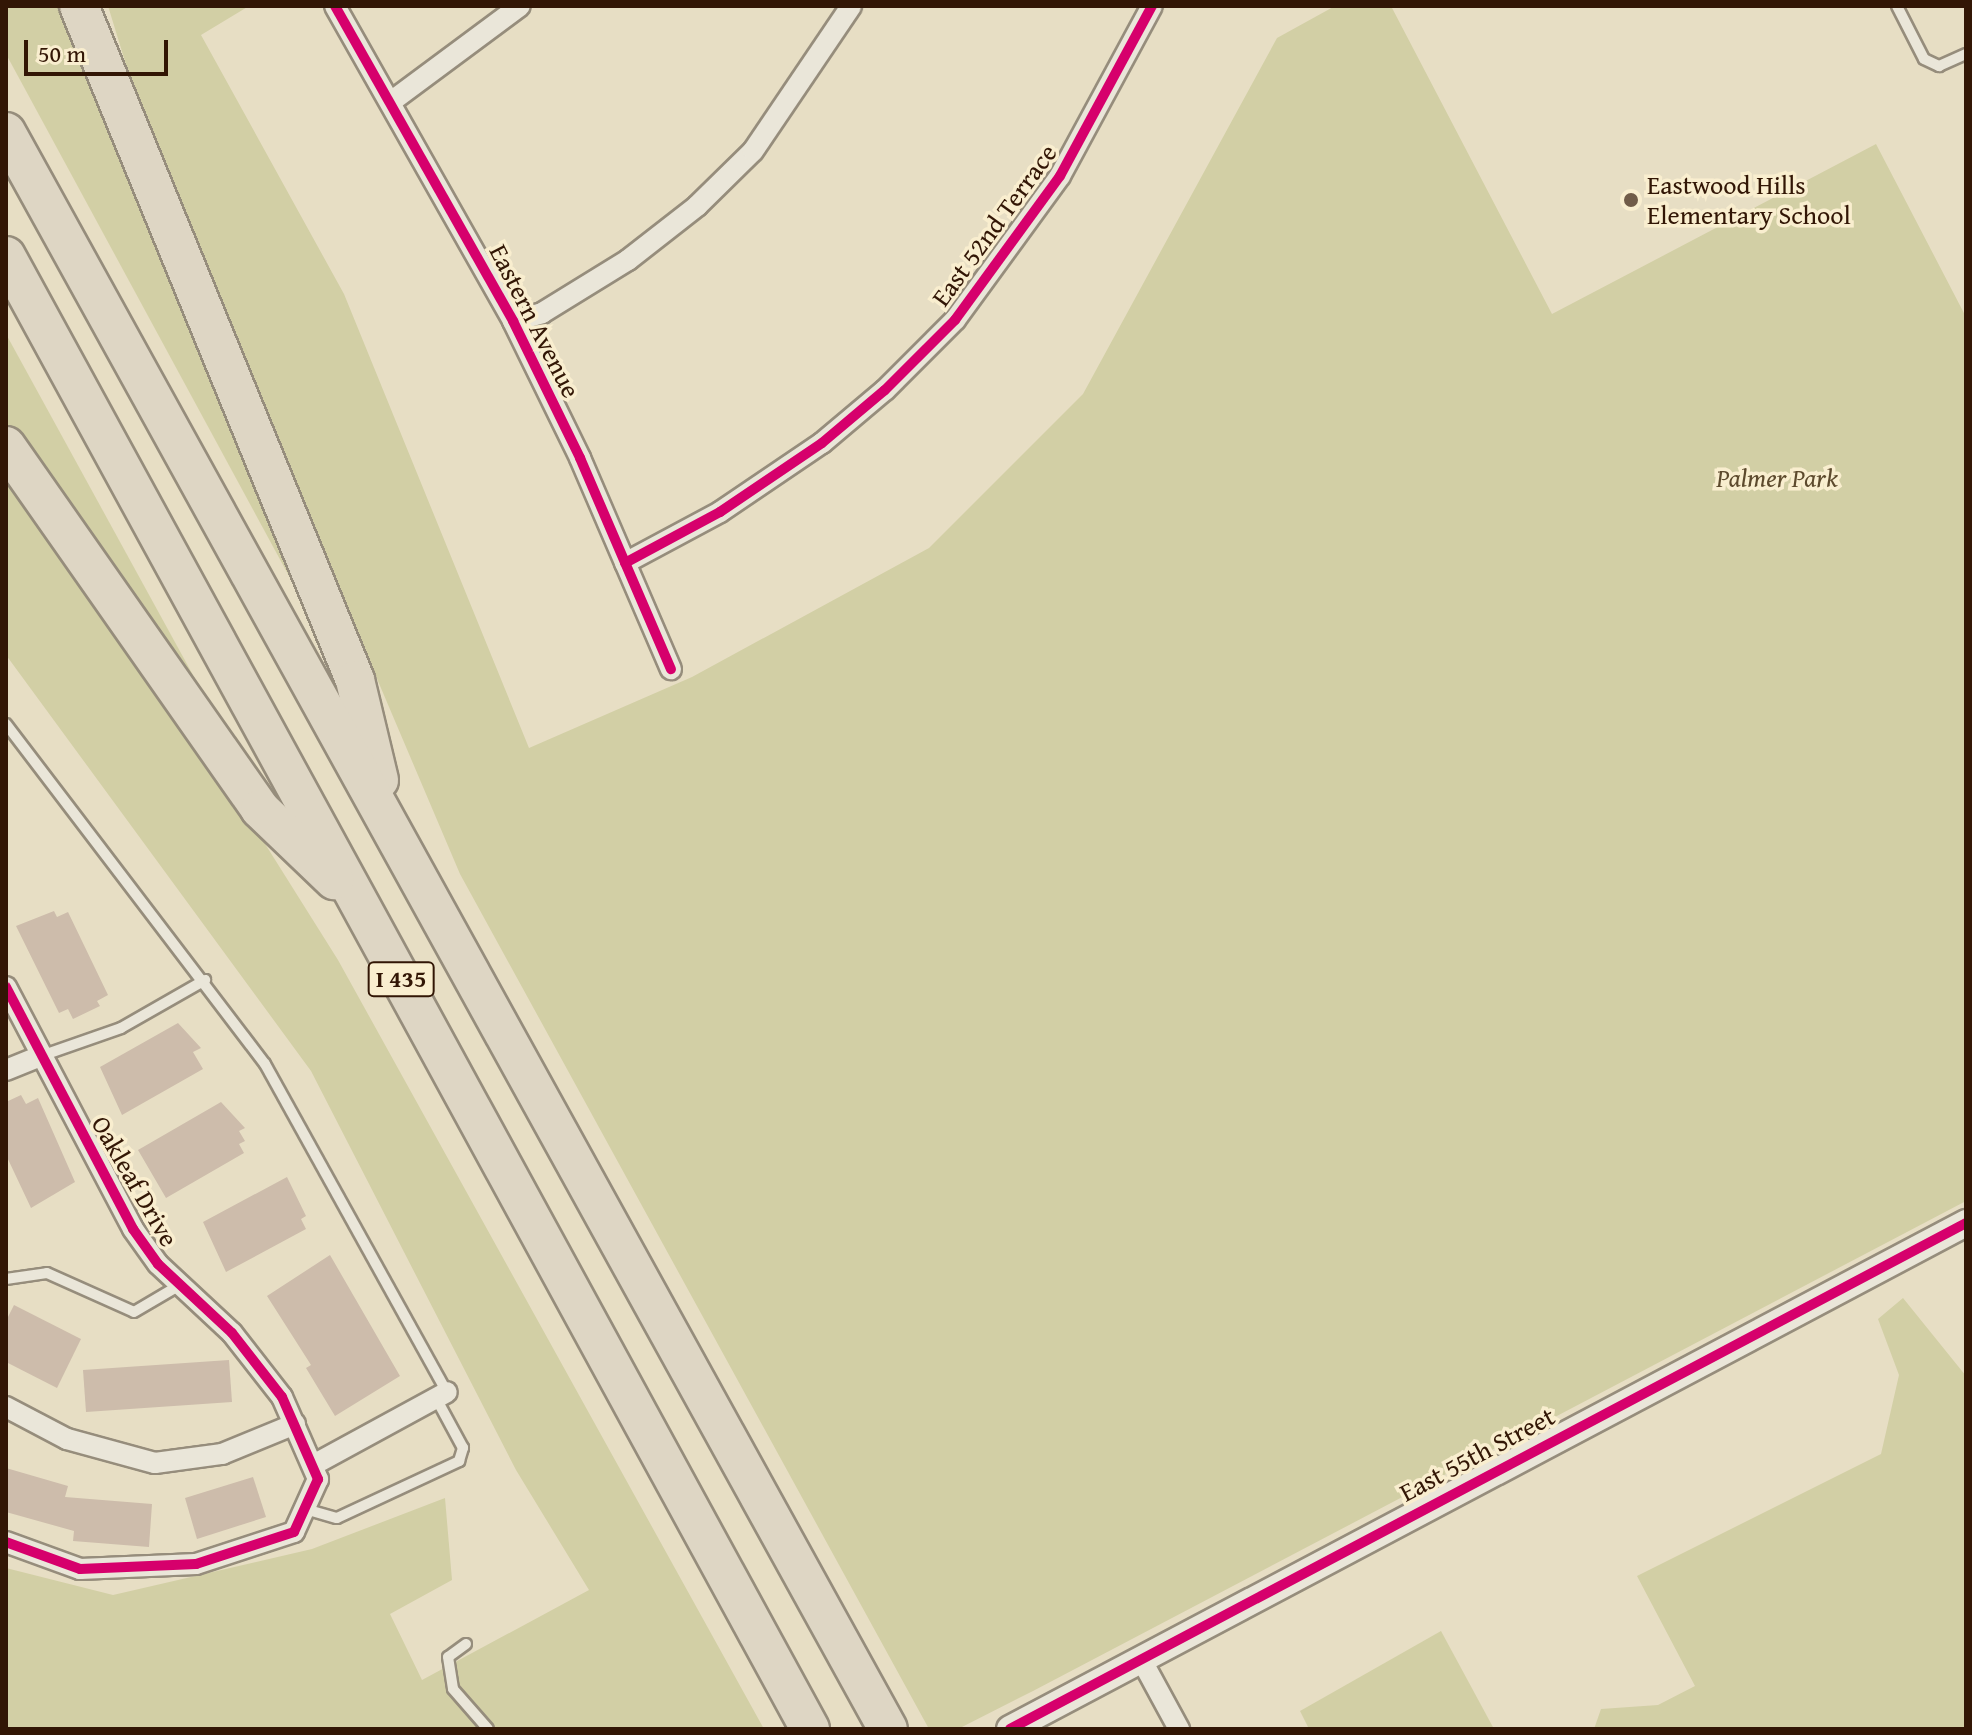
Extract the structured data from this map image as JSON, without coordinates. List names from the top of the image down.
{
  "streets": {
    "highway": ["I 435"],
    "street": [
      "East 52nd Terrace",
      "Eastern Avenue",
      "Oakleaf Drive",
      "East 55th Street"
    ]
  },
  "crossings": [
    ["East 52nd Terrace", "Eastern Avenue"]
  ],
  "parks": ["Palmer Park"],
  "places": ["Eastwood Hills Elementary School"],
  "scale_bar": "50 m"
}
